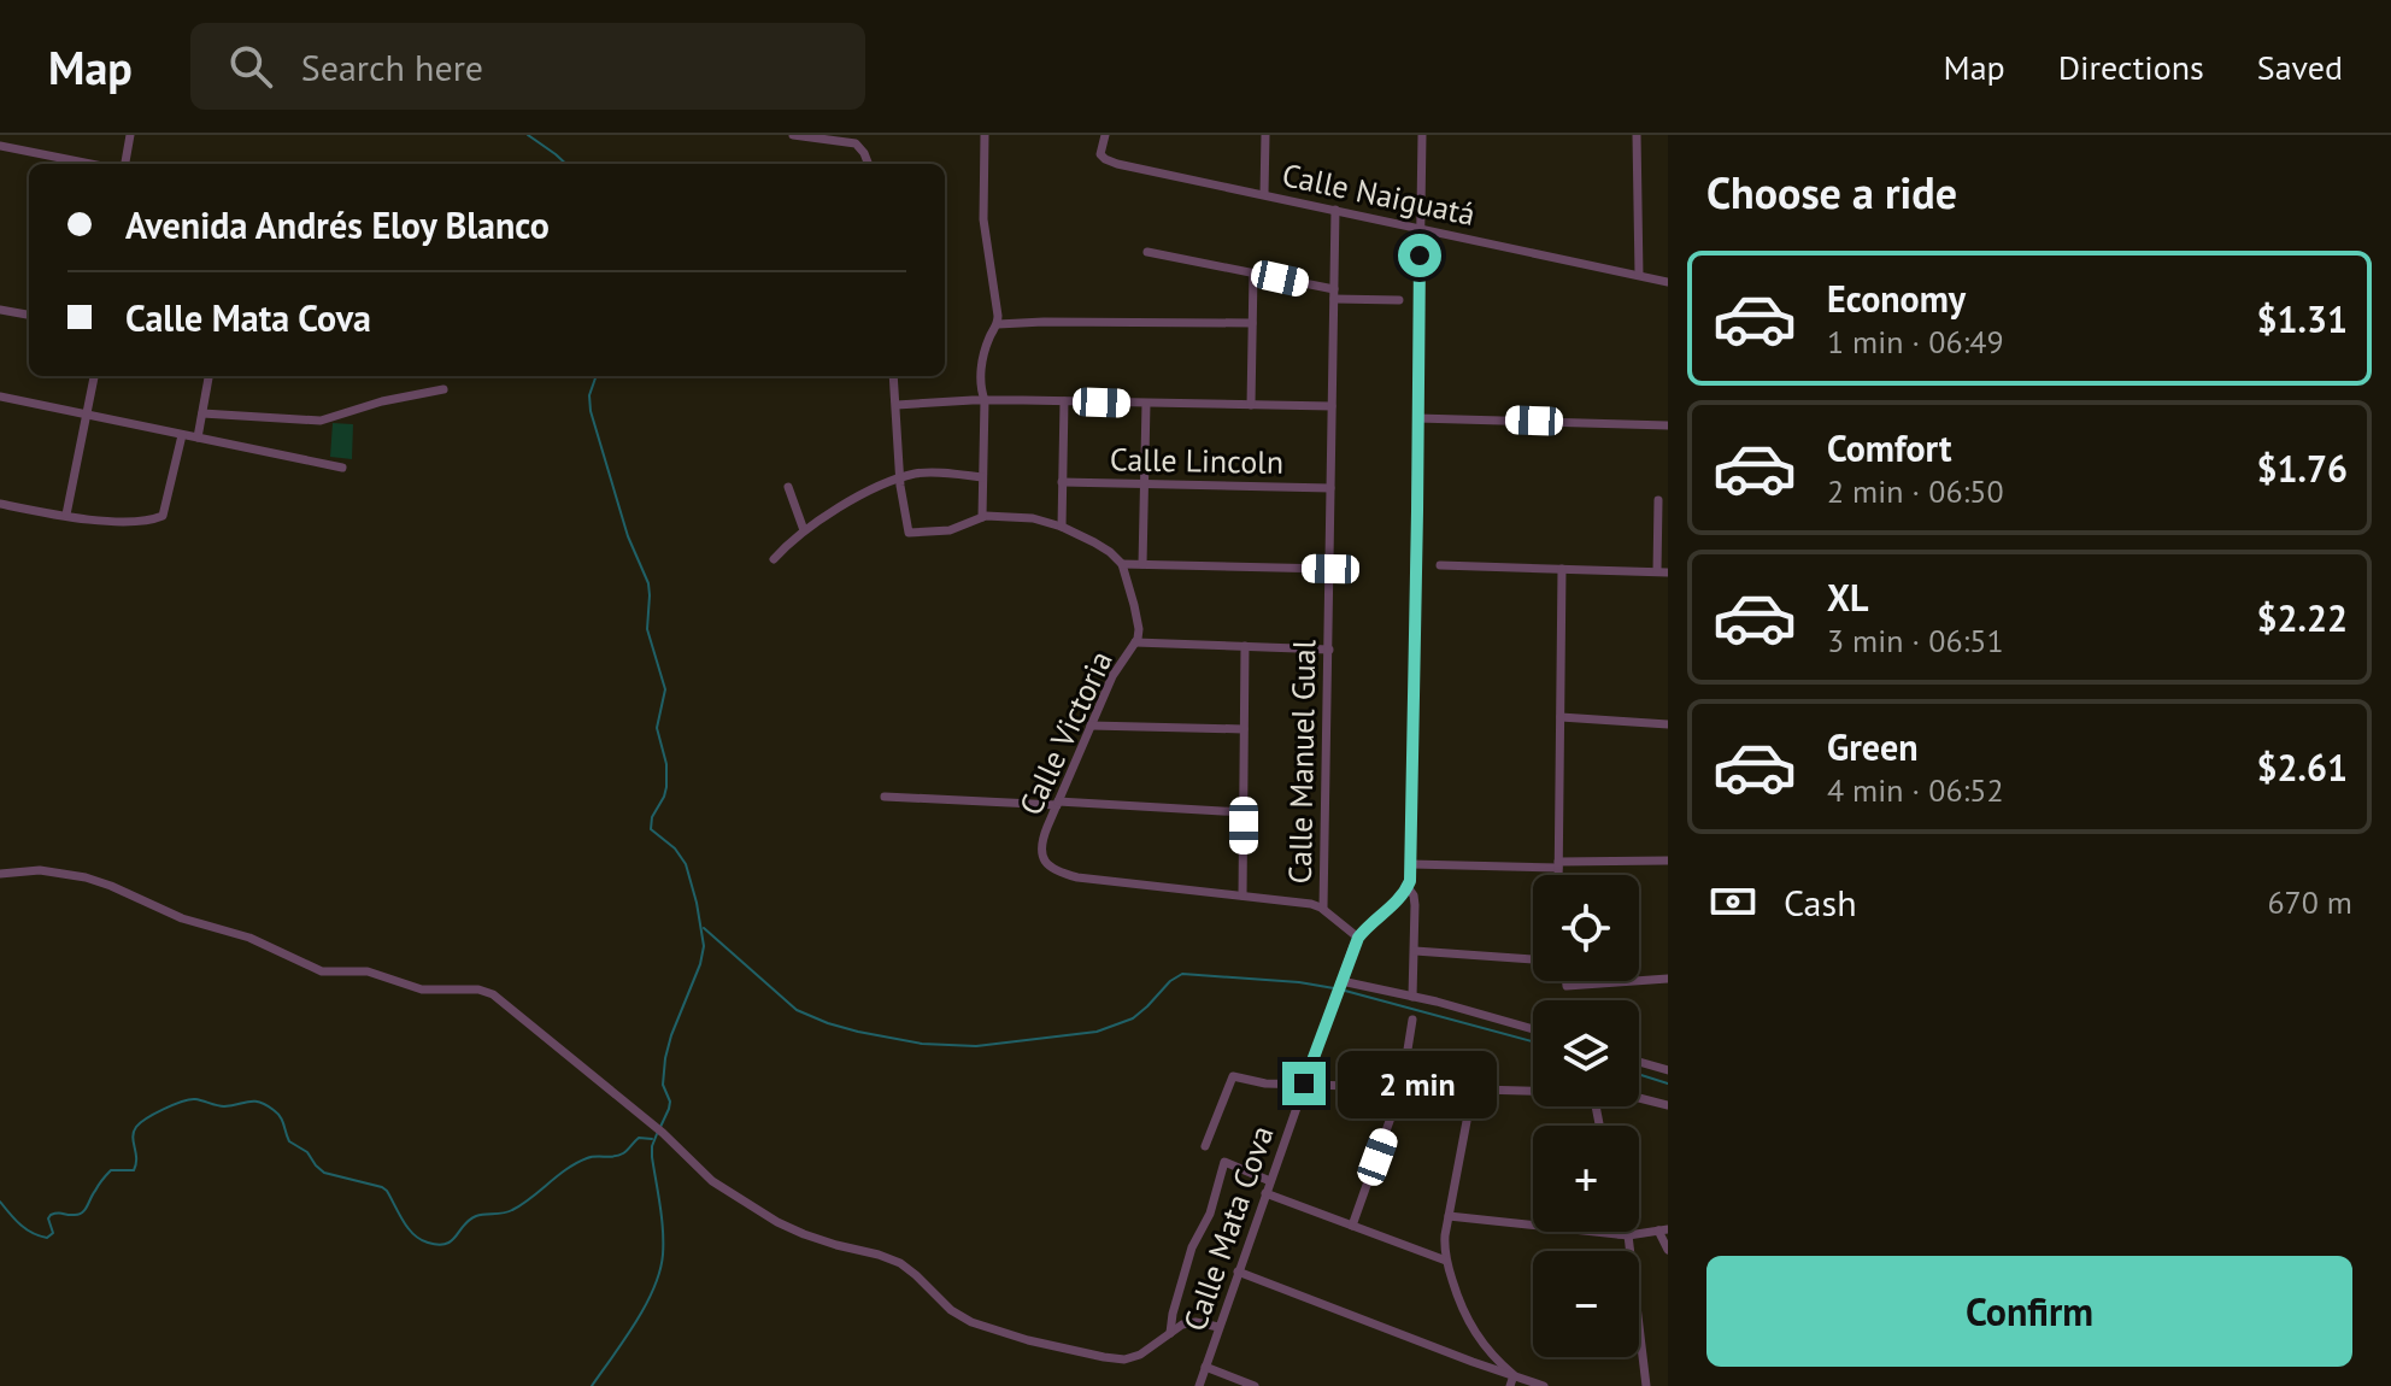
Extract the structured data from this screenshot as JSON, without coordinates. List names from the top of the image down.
{
  "streets": {
    "street": [
      "Calle Naiguatá",
      "Calle Lincoln",
      "Calle Victoria",
      "Calle Manuel Gual",
      "Calle Mata Cova"
    ]
  },
  "crossings": [
    ["Calle Naiguatá", "Calle Manuel Gual"],
    ["Calle Lincoln", "Calle Manuel Gual"],
    ["Calle Victoria", "Calle Manuel Gual"],
    ["Calle Victoria", "Calle Mata Cova"]
  ],
  "page": {
    "header": "Map",
    "search": "Search here",
    "nav": ["Map", "Directions", "Saved"],
    "heading": "Choose a ride",
    "banner": ["Avenida Andrés Eloy Blanco", "Calle Mata Cova"],
    "list": [
      {
        "name": "Economy",
        "note": "1 min · 06:49",
        "value": "$1.31"
      },
      {
        "name": "Comfort",
        "note": "2 min · 06:50",
        "value": "$1.76"
      },
      {
        "name": "XL",
        "note": "3 min · 06:51",
        "value": "$2.22"
      },
      {
        "name": "Green",
        "note": "4 min · 06:52",
        "value": "$2.61"
      }
    ],
    "pay": ["Cash", "670 m"],
    "map_buttons": ["+", "−"],
    "bubble": "2 min",
    "buttons": "Confirm"
  }
}
